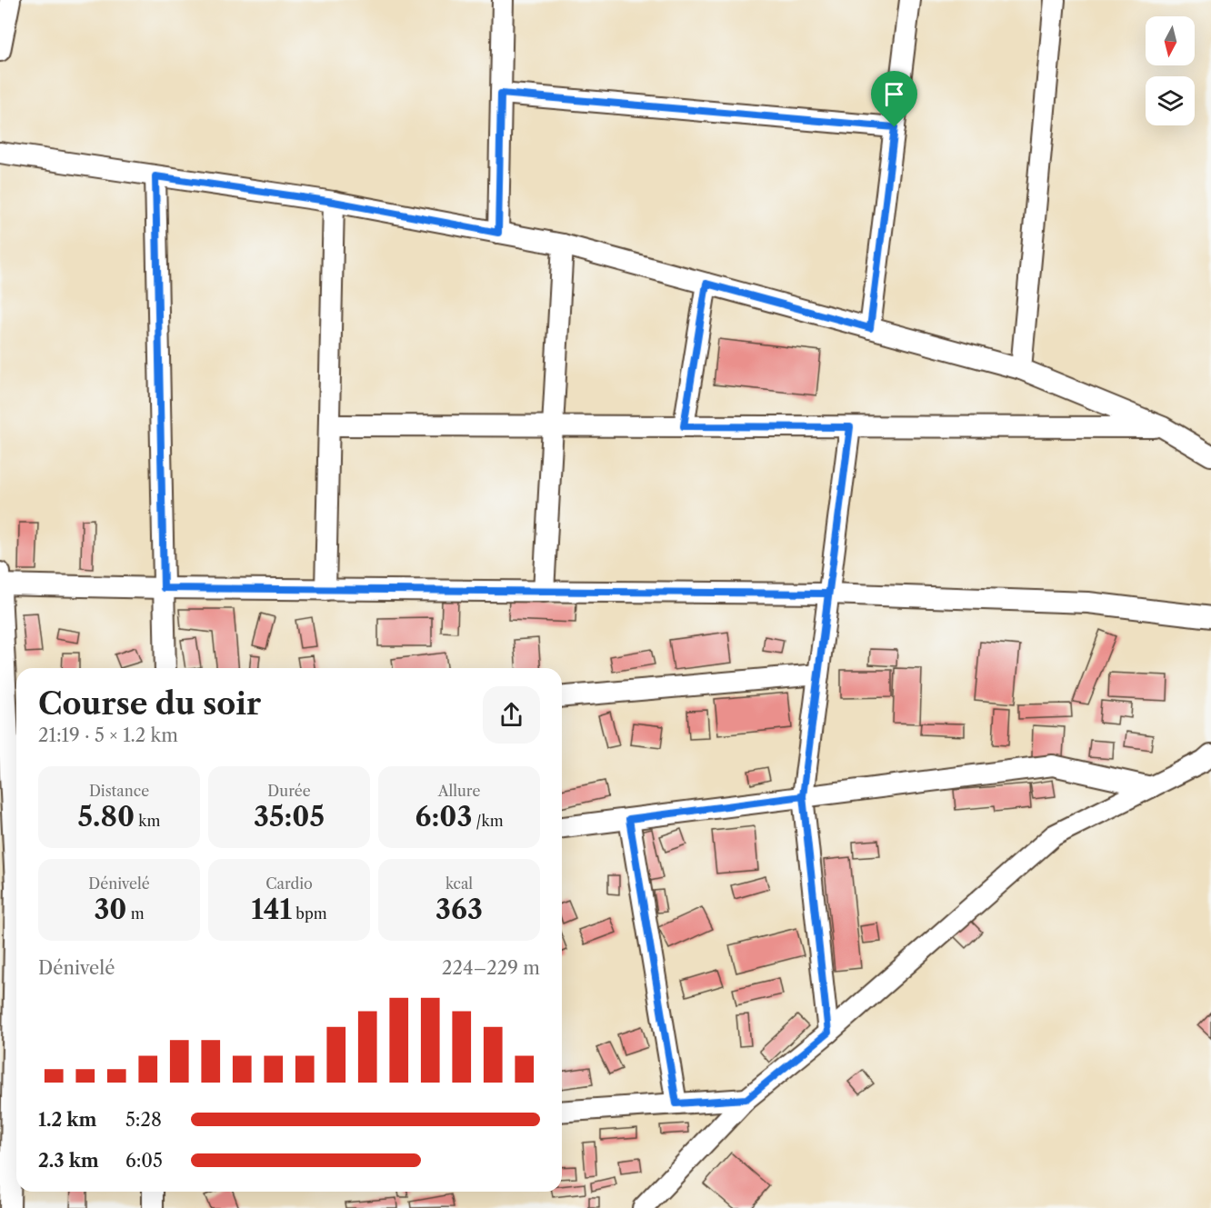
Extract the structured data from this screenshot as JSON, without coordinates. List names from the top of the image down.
{
  "north": "bottom",
  "page": {
    "heading": ["Course du soir", "21:19 · 5 × 1.2 km"],
    "stats": [
      ["Distance", "5.80 km"],
      ["Durée", "35:05"],
      ["Allure", "6:03 /km"],
      ["Dénivelé", "30 m"],
      ["Cardio", "141 bpm"],
      ["kcal", "363"]
    ],
    "chart": ["Dénivelé", "224–229 m"],
    "list": [
      {
        "name": "1.2 km",
        "note": "5:28"
      },
      {
        "name": "2.3 km",
        "note": "6:05"
      }
    ]
  }
}
